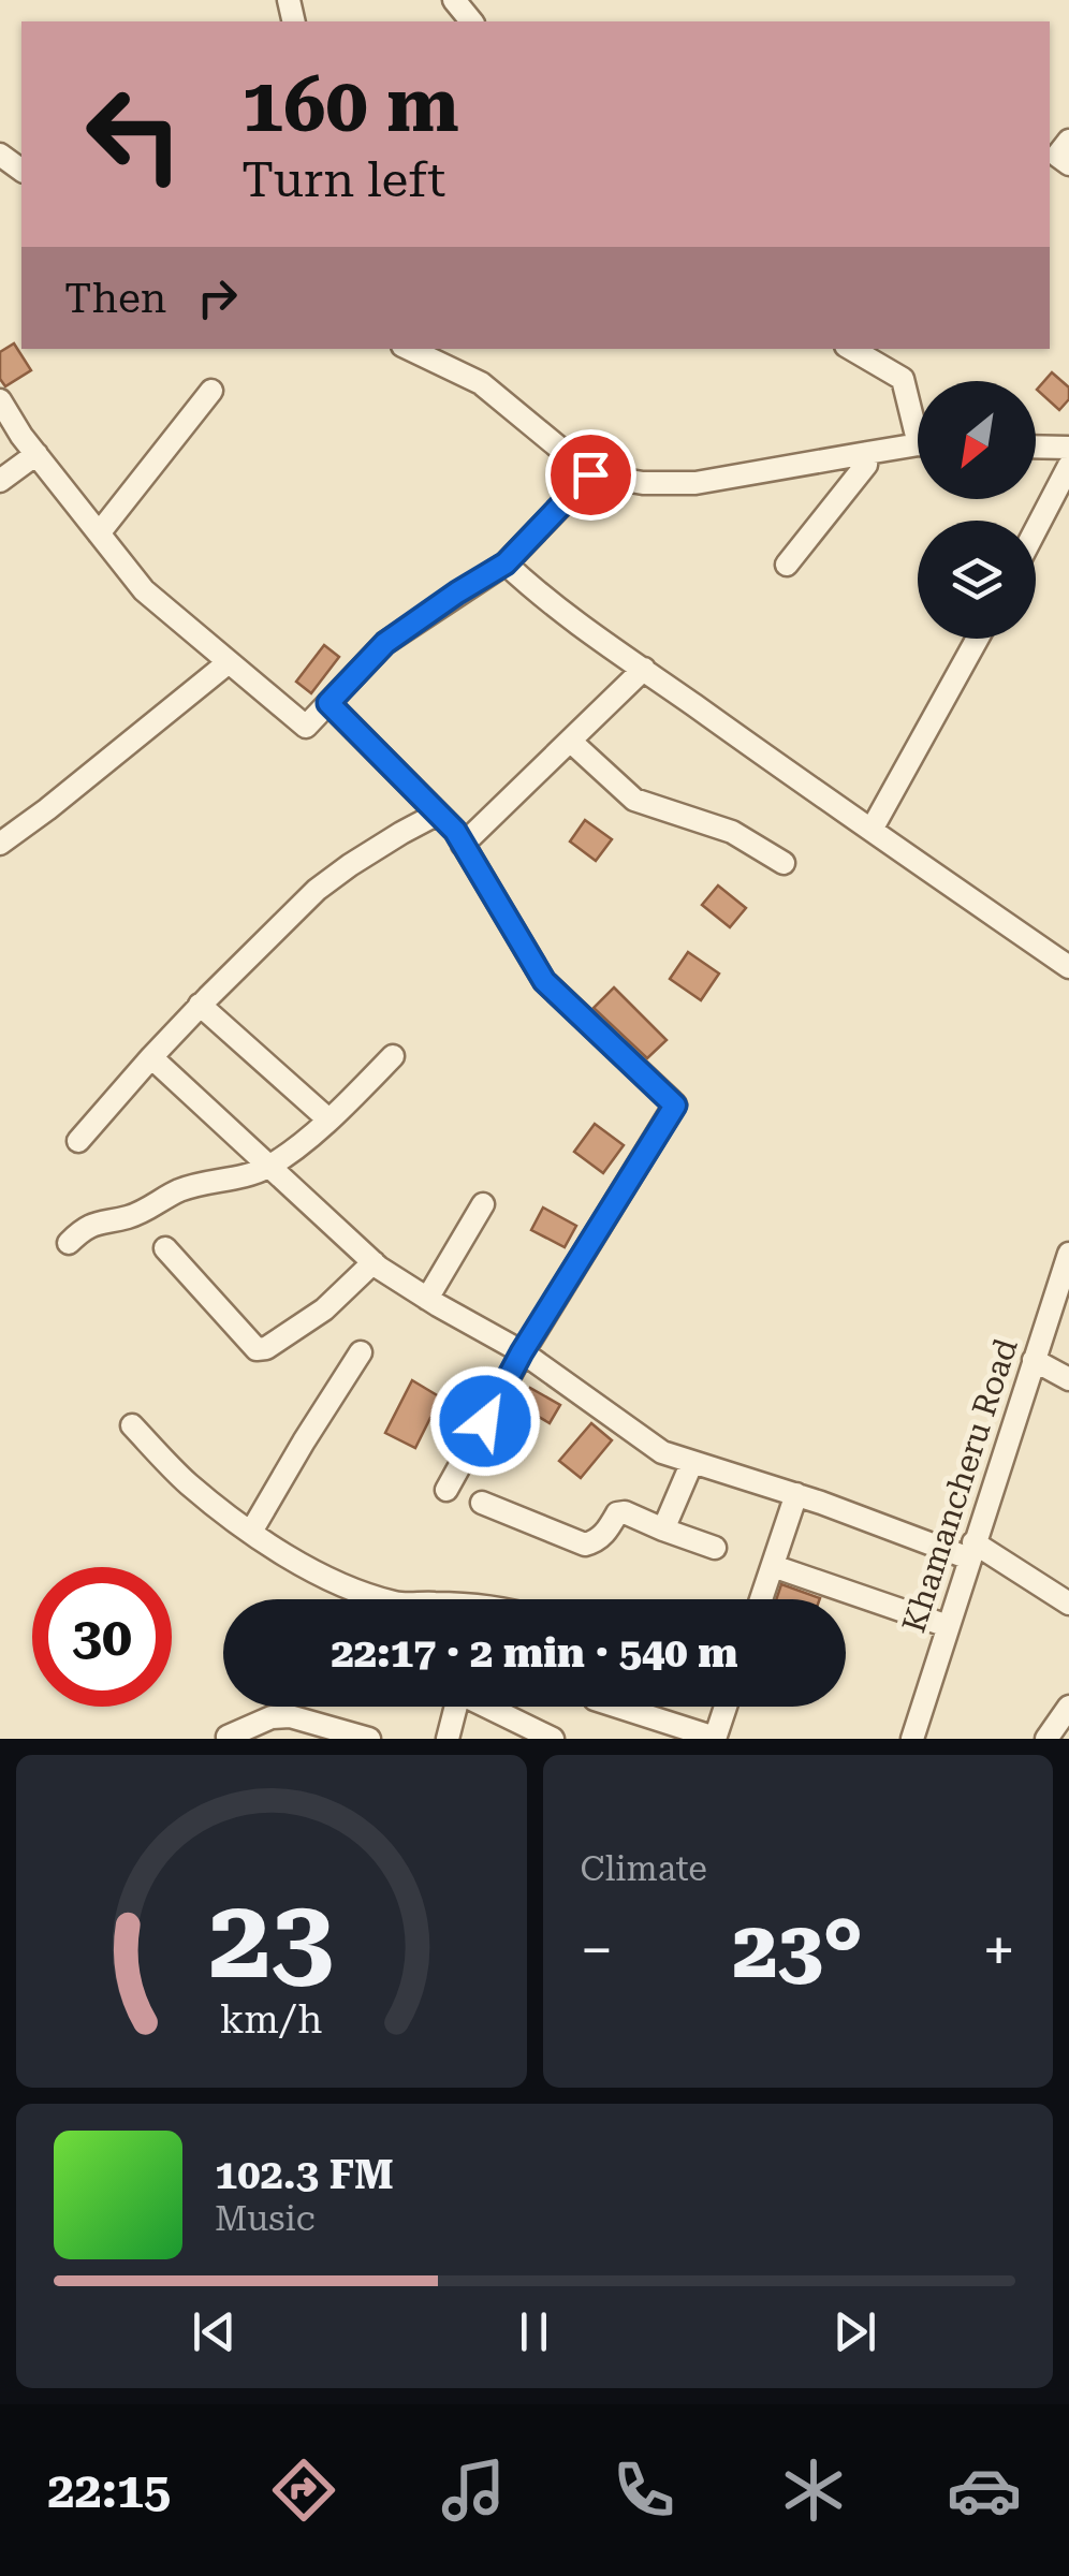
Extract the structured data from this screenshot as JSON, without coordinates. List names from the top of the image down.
{
  "streets": {
    "street": ["Khamancheru Road"]
  },
  "north": "bottom left",
  "page": {
    "turn": ["160 m", "Turn left"],
    "then": "Then",
    "limit": "30",
    "trip": "22:17 · 2 min · 540 m",
    "tile": "Climate",
    "heat": ["−", "23°", "+"],
    "song": ["102.3 FM", "Music"],
    "tabs": "22:15",
    "gauge": ["23", "km/h"]
  }
}
